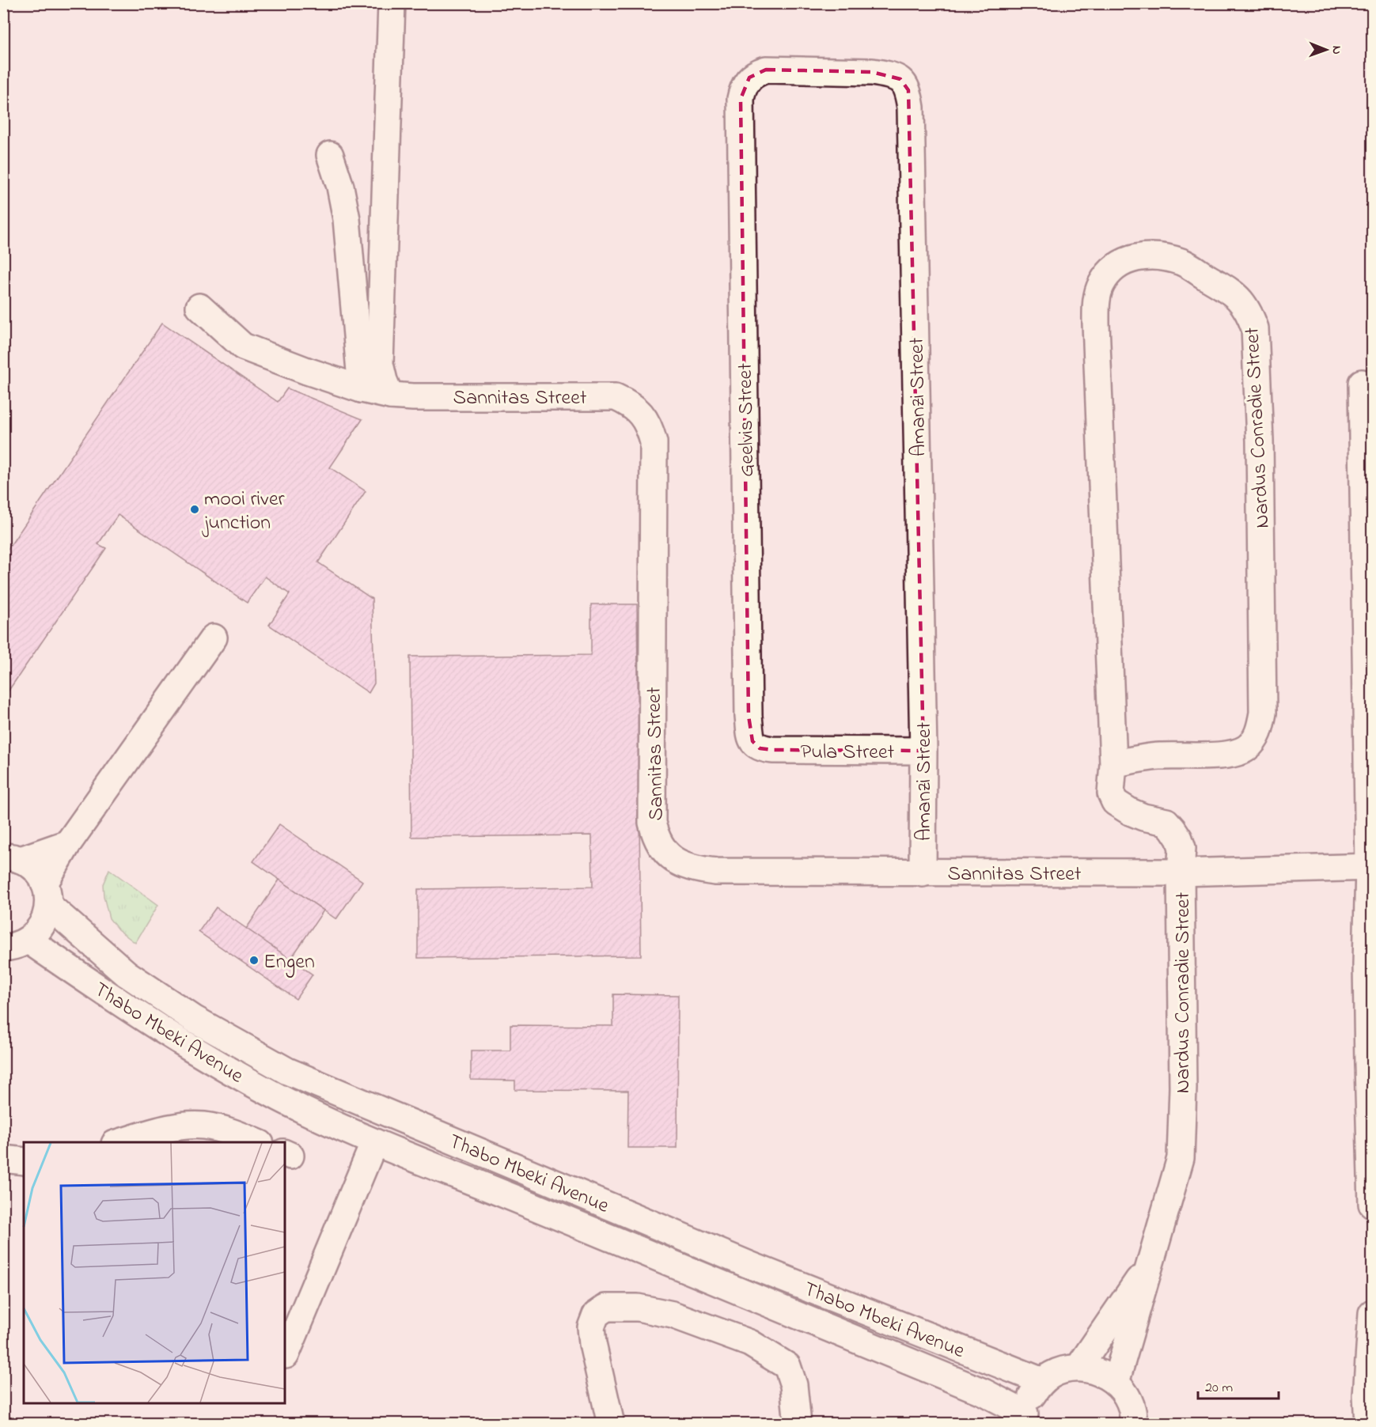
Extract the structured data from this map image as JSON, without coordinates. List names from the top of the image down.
{
  "streets": {
    "street": [
      "Sannitas Street",
      "Amanzi Street",
      "Geelvis Street",
      "Nardus Conradie Street",
      "Pula Street",
      "Thabo Mbeki Avenue"
    ]
  },
  "crossings": [
    ["Sannitas Street", "Amanzi Street"],
    ["Sannitas Street", "Nardus Conradie Street"],
    ["Amanzi Street", "Geelvis Street"],
    ["Amanzi Street", "Pula Street"],
    ["Geelvis Street", "Pula Street"]
  ],
  "places": ["mooi river junction", "Engen"],
  "scale_bar": "20 m",
  "north": "right"
}
